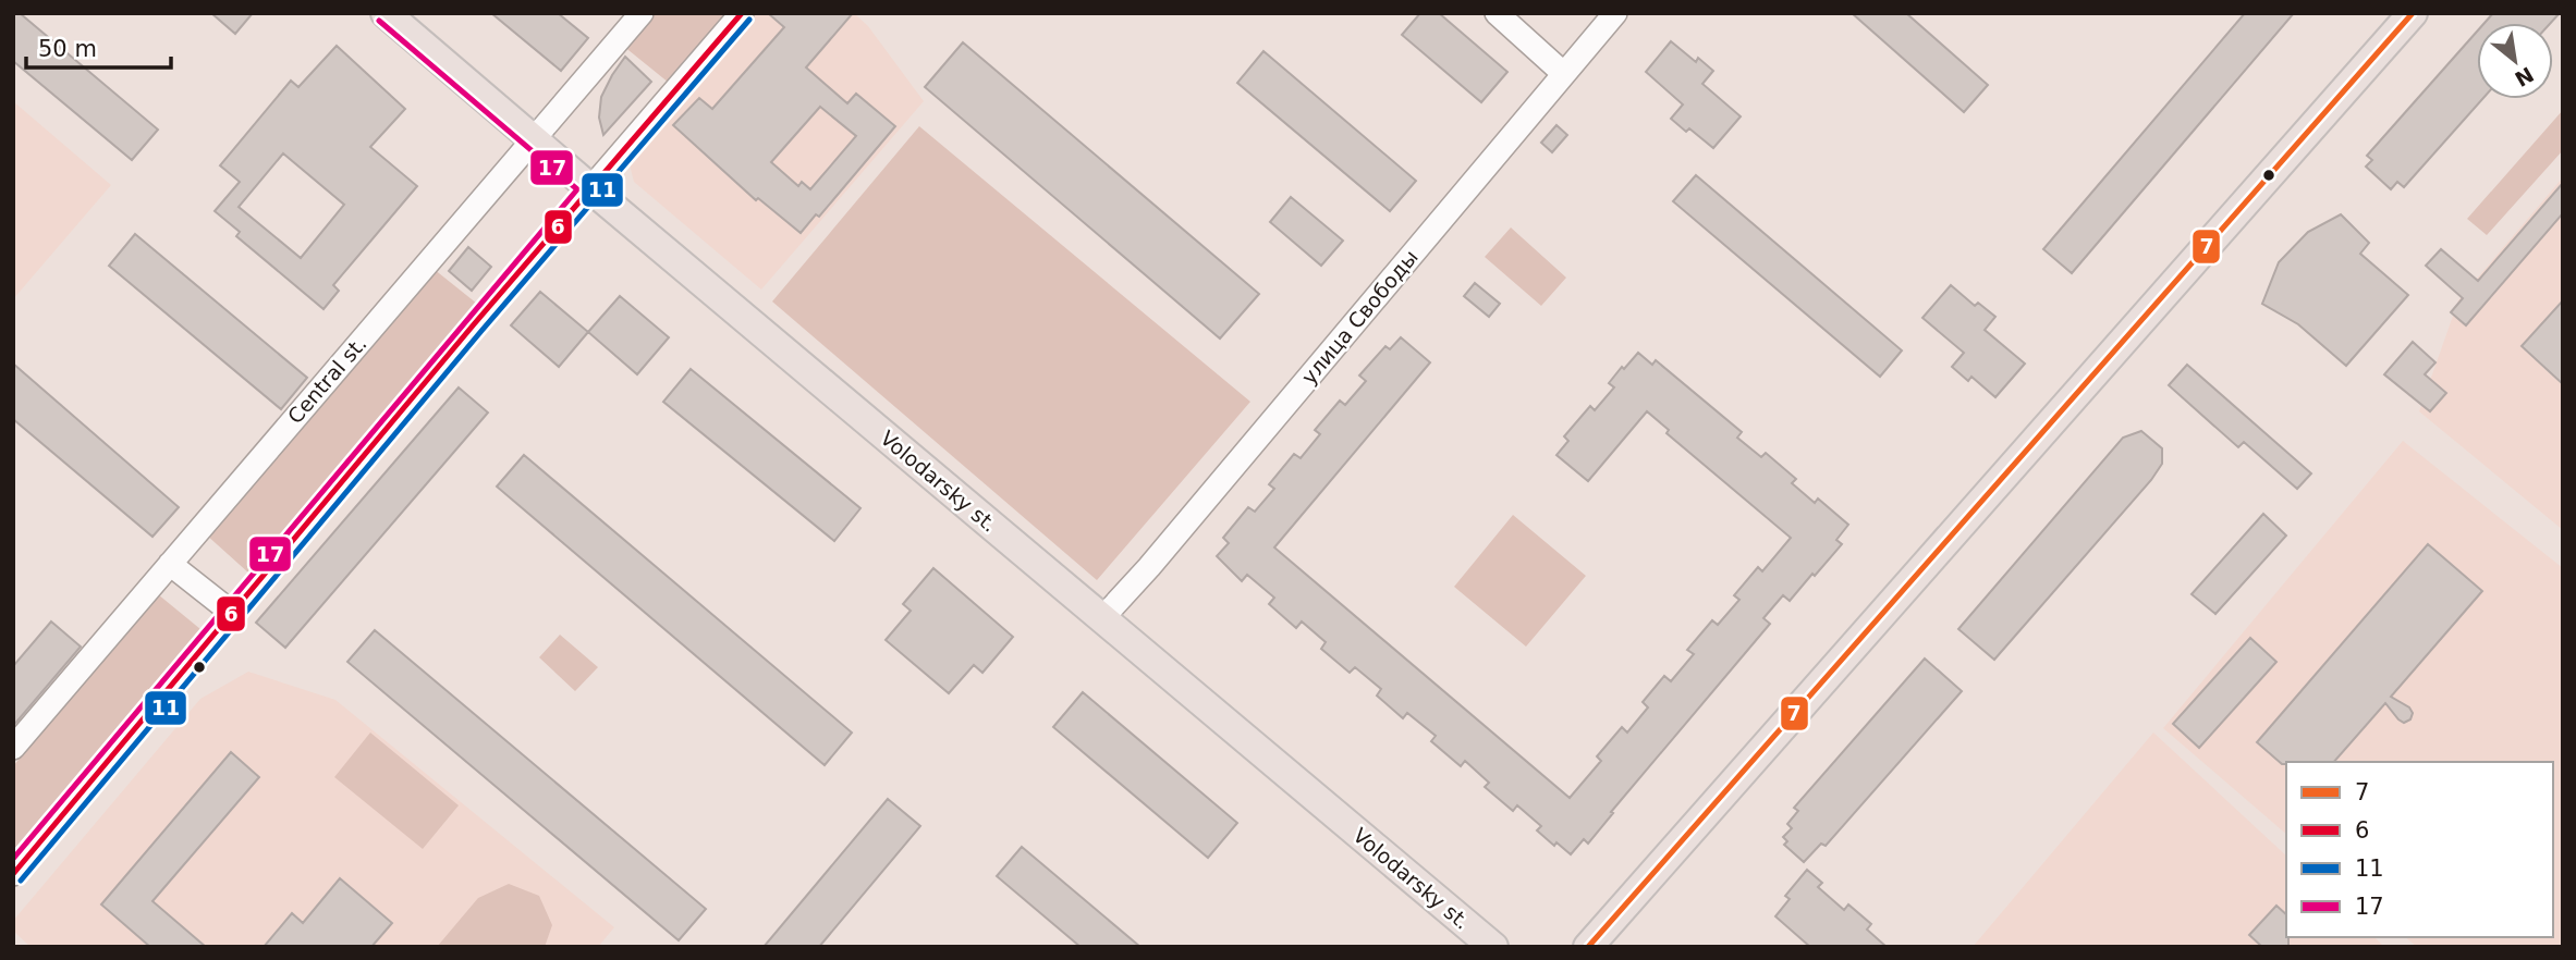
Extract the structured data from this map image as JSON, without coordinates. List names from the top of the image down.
{
  "streets": {
    "main road": ["Volodarsky st."],
    "street": ["улица Свободы", "Central st."]
  },
  "crossings": [
    ["улица Свободы", "Volodarsky st."],
    ["Central st.", "Volodarsky st."]
  ],
  "lines": [
    "transit line 7",
    "transit line 6",
    "transit line 11",
    "transit line 17"
  ],
  "legend": [
    "7",
    "6",
    "11",
    "17"
  ],
  "scale_bar": "50 m",
  "north": "bottom right"
}
